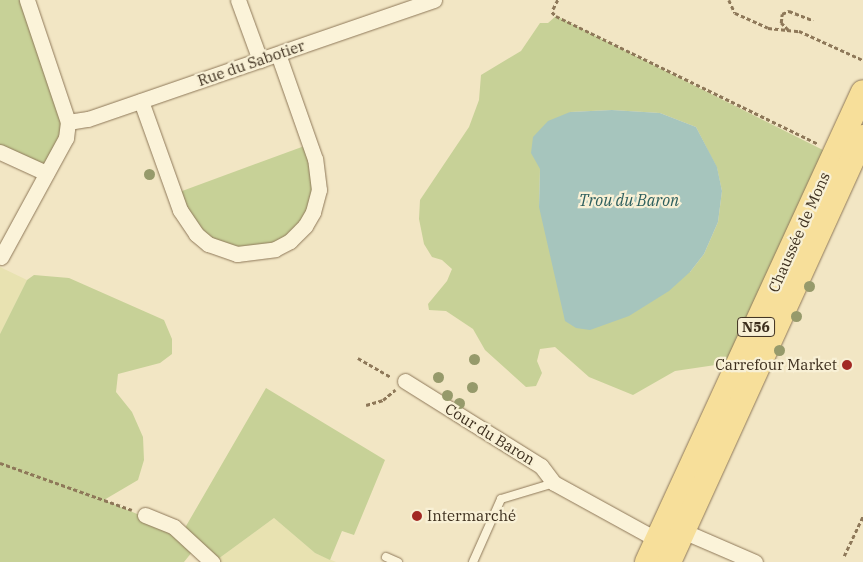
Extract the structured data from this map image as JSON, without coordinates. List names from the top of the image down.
{
  "streets": {
    "main road": ["Chaussée de Mons", "N56"],
    "street": ["Rue du Sabotier", "Cour du Baron"]
  },
  "crossings": [
    ["Chaussée de Mons", "Cour du Baron"]
  ],
  "water": ["Trou du Baron"],
  "places": ["Carrefour Market", "Intermarché"]
}
